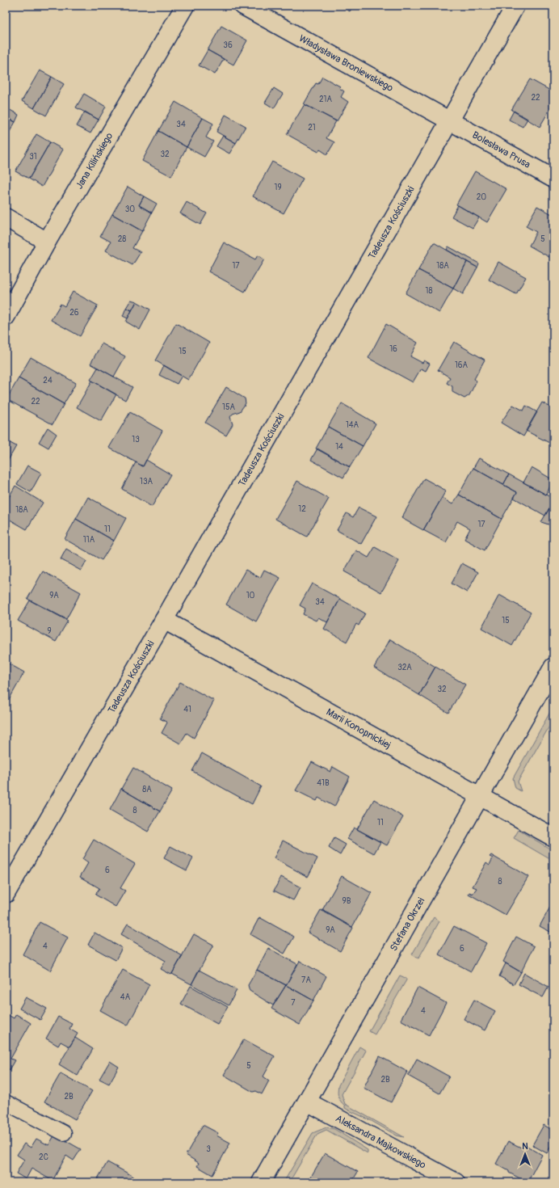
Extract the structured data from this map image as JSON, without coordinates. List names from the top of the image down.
{
  "streets": {
    "street": [
      "Władysława Broniewskiego",
      "Bolesława Prusa",
      "Jana Kilińskiego",
      "Tadeusza Kościuszki",
      "Marii Konopnickiej",
      "Stefana Okrzei",
      "Aleksandra Majkowskiego"
    ]
  },
  "crossings": [
    ["Władysława Broniewskiego", "Bolesława Prusa"],
    ["Władysława Broniewskiego", "Tadeusza Kościuszki"],
    ["Bolesława Prusa", "Tadeusza Kościuszki"],
    ["Tadeusza Kościuszki", "Marii Konopnickiej"],
    ["Marii Konopnickiej", "Stefana Okrzei"],
    ["Stefana Okrzei", "Aleksandra Majkowskiego"]
  ],
  "house_numbers": [
    "36",
    "22",
    "21A",
    "34",
    "21",
    "32",
    "31",
    "19",
    "20",
    "30",
    "28",
    "5",
    "17",
    "18A",
    "18",
    "26",
    "16",
    "15",
    "16A",
    "24",
    "22",
    "15A",
    "14A",
    "13",
    "14",
    "13A",
    "12",
    "18A",
    "17",
    "11",
    "11A",
    "9A",
    "10",
    "34",
    "15",
    "9",
    "32A",
    "32",
    "41",
    "41B",
    "8A",
    "8",
    "11",
    "6",
    "8",
    "9B",
    "9A",
    "4",
    "6",
    "7A",
    "4A",
    "7",
    "4",
    "5",
    "2B",
    "2B",
    "3",
    "2C"
  ],
  "north": "top"
}
